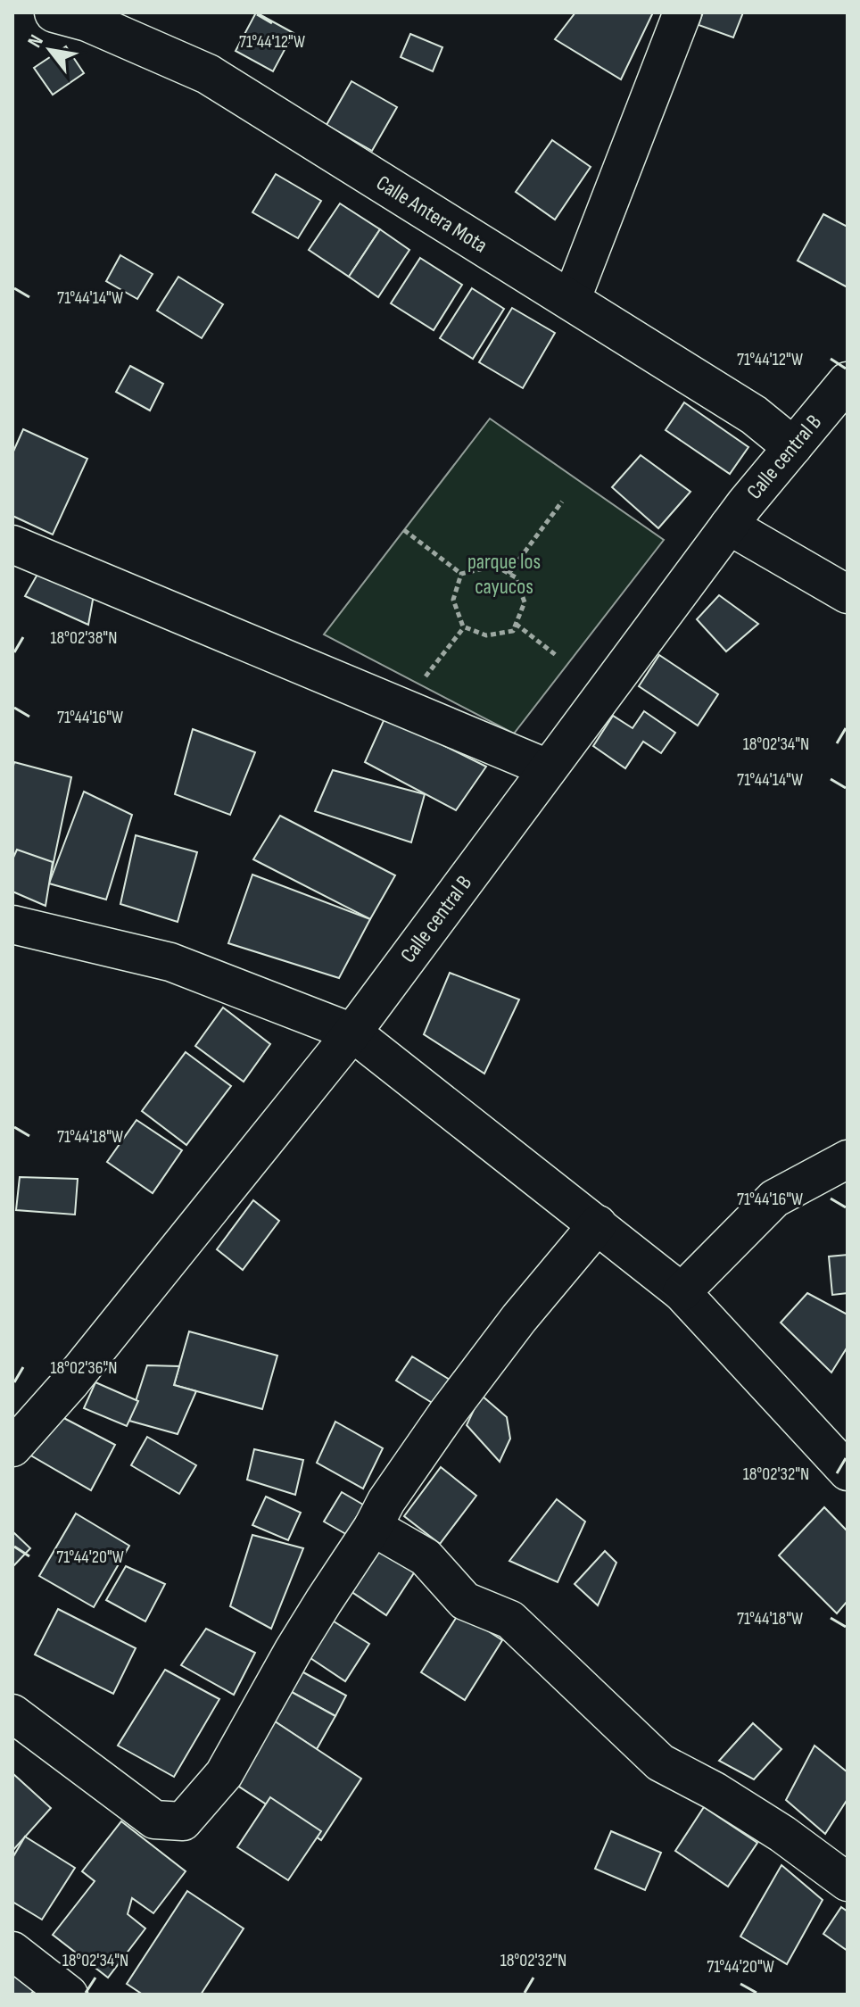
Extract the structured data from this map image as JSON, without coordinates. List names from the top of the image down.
{
  "streets": {
    "street": ["Calle Antera Mota", "Calle central B"]
  },
  "crossings": [
    ["Calle Antera Mota", "Calle central B"]
  ],
  "parks": ["parque los cayucos"],
  "north": "top left",
  "coordinates": [
    "71°44'12\"W",
    "71°44'14\"W",
    "18°02'38\"N",
    "71°44'16\"W",
    "18°02'34\"N",
    "71°44'18\"W",
    "18°02'36\"N",
    "18°02'32\"N",
    "71°44'20\"W"
  ]
}
